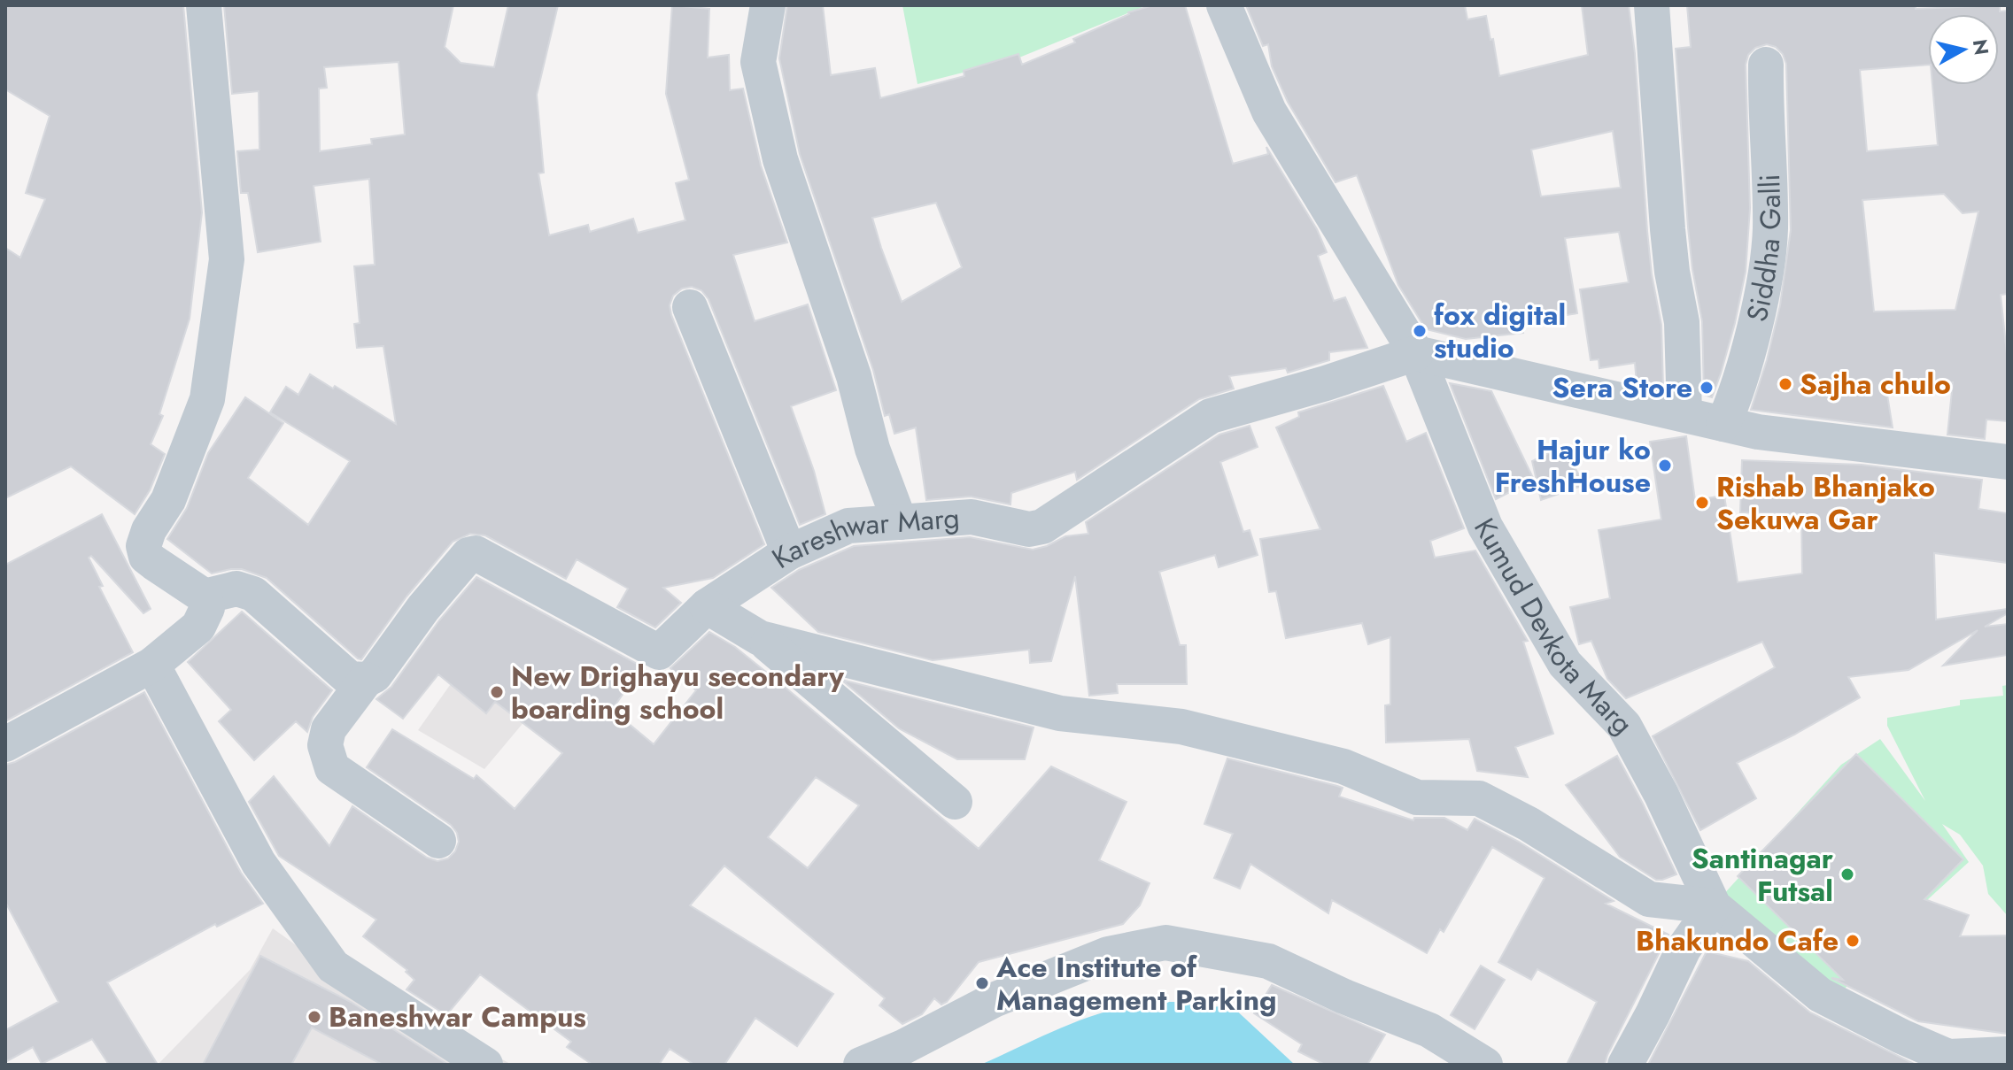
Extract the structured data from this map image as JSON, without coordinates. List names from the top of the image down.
{
  "streets": {
    "street": ["Siddha Galli", "Kareshwar Marg", "Kumud Devkota Marg"]
  },
  "crossings": [
    ["Kareshwar Marg", "Kumud Devkota Marg"]
  ],
  "places": [
    "fox digital studio",
    "Sajha chulo",
    "Sera Store",
    "Hajur ko FreshHouse",
    "Rishab Bhanjako Sekuwa Gar",
    "New Drighayu secondary boarding school",
    "Santinagar Futsal",
    "Bhakundo Cafe",
    "Ace Institute of Management Parking",
    "Baneshwar Campus"
  ],
  "north": "right"
}
